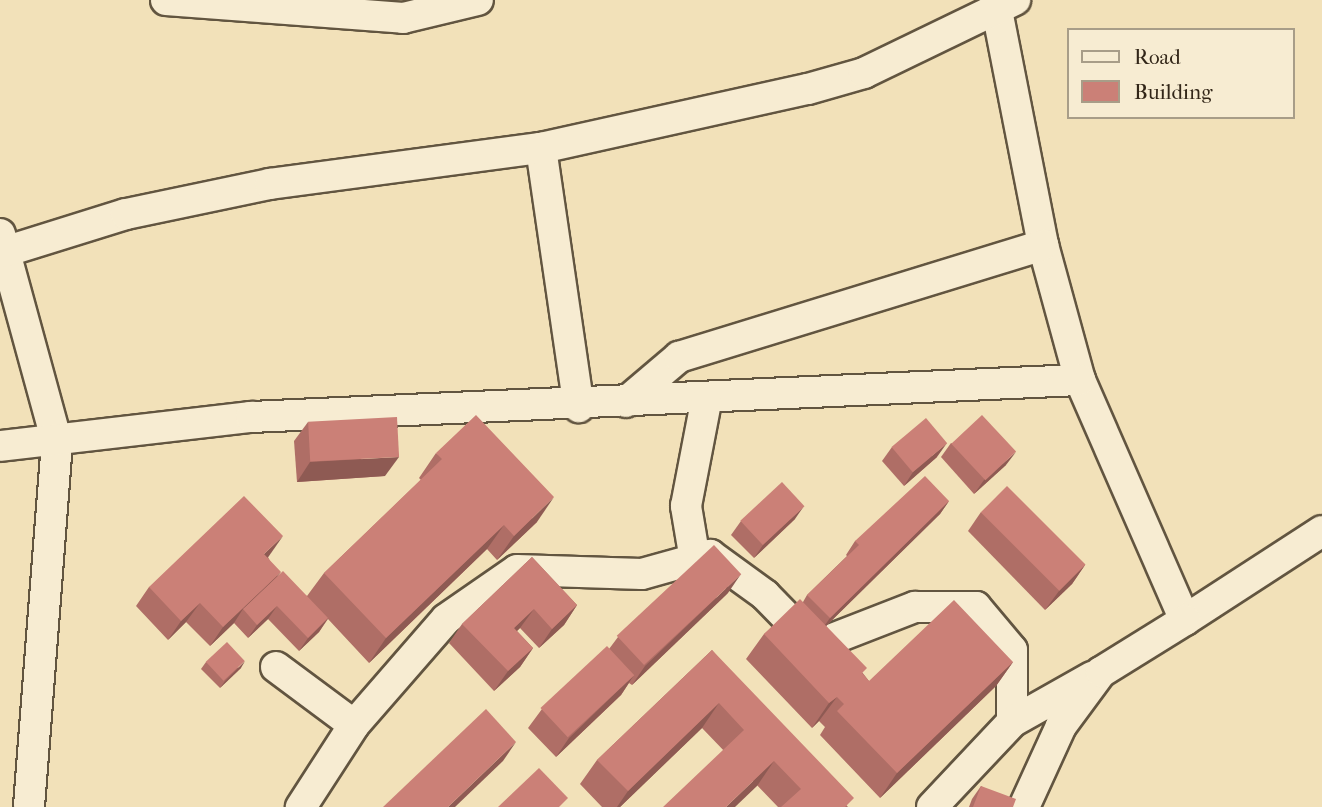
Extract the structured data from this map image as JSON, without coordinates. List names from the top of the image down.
{
  "legend": ["Road", "Building"]
}
